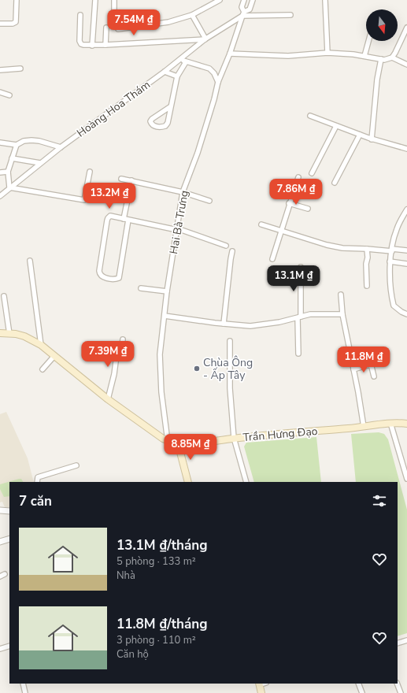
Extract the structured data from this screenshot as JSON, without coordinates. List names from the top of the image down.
{
  "streets": {
    "main road": ["Trần Hưng Đạo"],
    "street": ["Hoàng Hoa Thám", "Hai Bà Trưng"]
  },
  "crossings": [
    ["Hoàng Hoa Thám", "Hai Bà Trưng"],
    ["Hai Bà Trưng", "Trần Hưng Đạo"]
  ],
  "places": ["Chùa Ông - Ấp Tây"],
  "north": "bottom",
  "page": {
    "price": [
      "7.54M ₫",
      "7.86M ₫",
      "13.2M ₫",
      "13.1M ₫",
      "7.39M ₫",
      "11.8M ₫",
      "8.85M ₫"
    ],
    "heading": "7 căn",
    "list": [
      {
        "name": "13.1M ₫/tháng",
        "note": "5 phòng · 133 m² · Nhà"
      },
      {
        "name": "11.8M ₫/tháng",
        "note": "3 phòng · 110 m² · Căn hộ"
      }
    ]
  }
}
